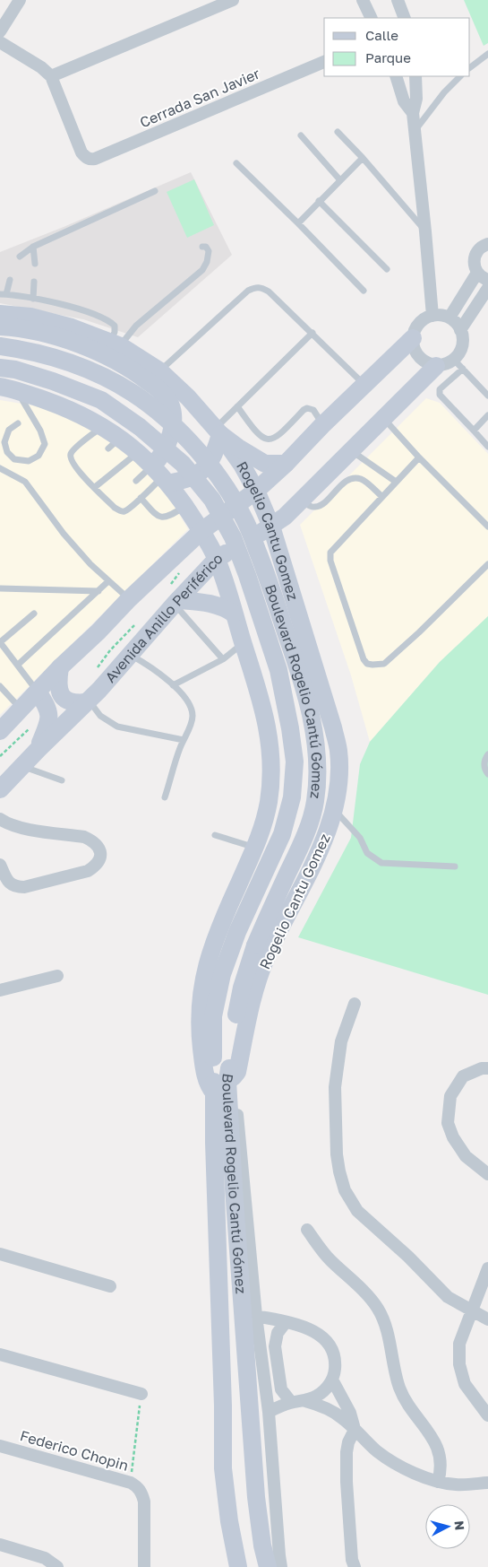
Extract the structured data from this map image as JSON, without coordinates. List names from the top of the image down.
{
  "streets": {
    "street": [
      "Cerrada San Javier",
      "Rogelio Cantu Gomez",
      "Avenida Anillo Periférico",
      "Boulevard Rogelio Cantú Gómez",
      "Federico Chopin"
    ]
  },
  "crossings": [
    ["Rogelio Cantu Gomez", "Avenida Anillo Periférico"],
    ["Rogelio Cantu Gomez", "Boulevard Rogelio Cantú Gómez"]
  ],
  "legend": ["Calle", "Parque"],
  "north": "right"
}
